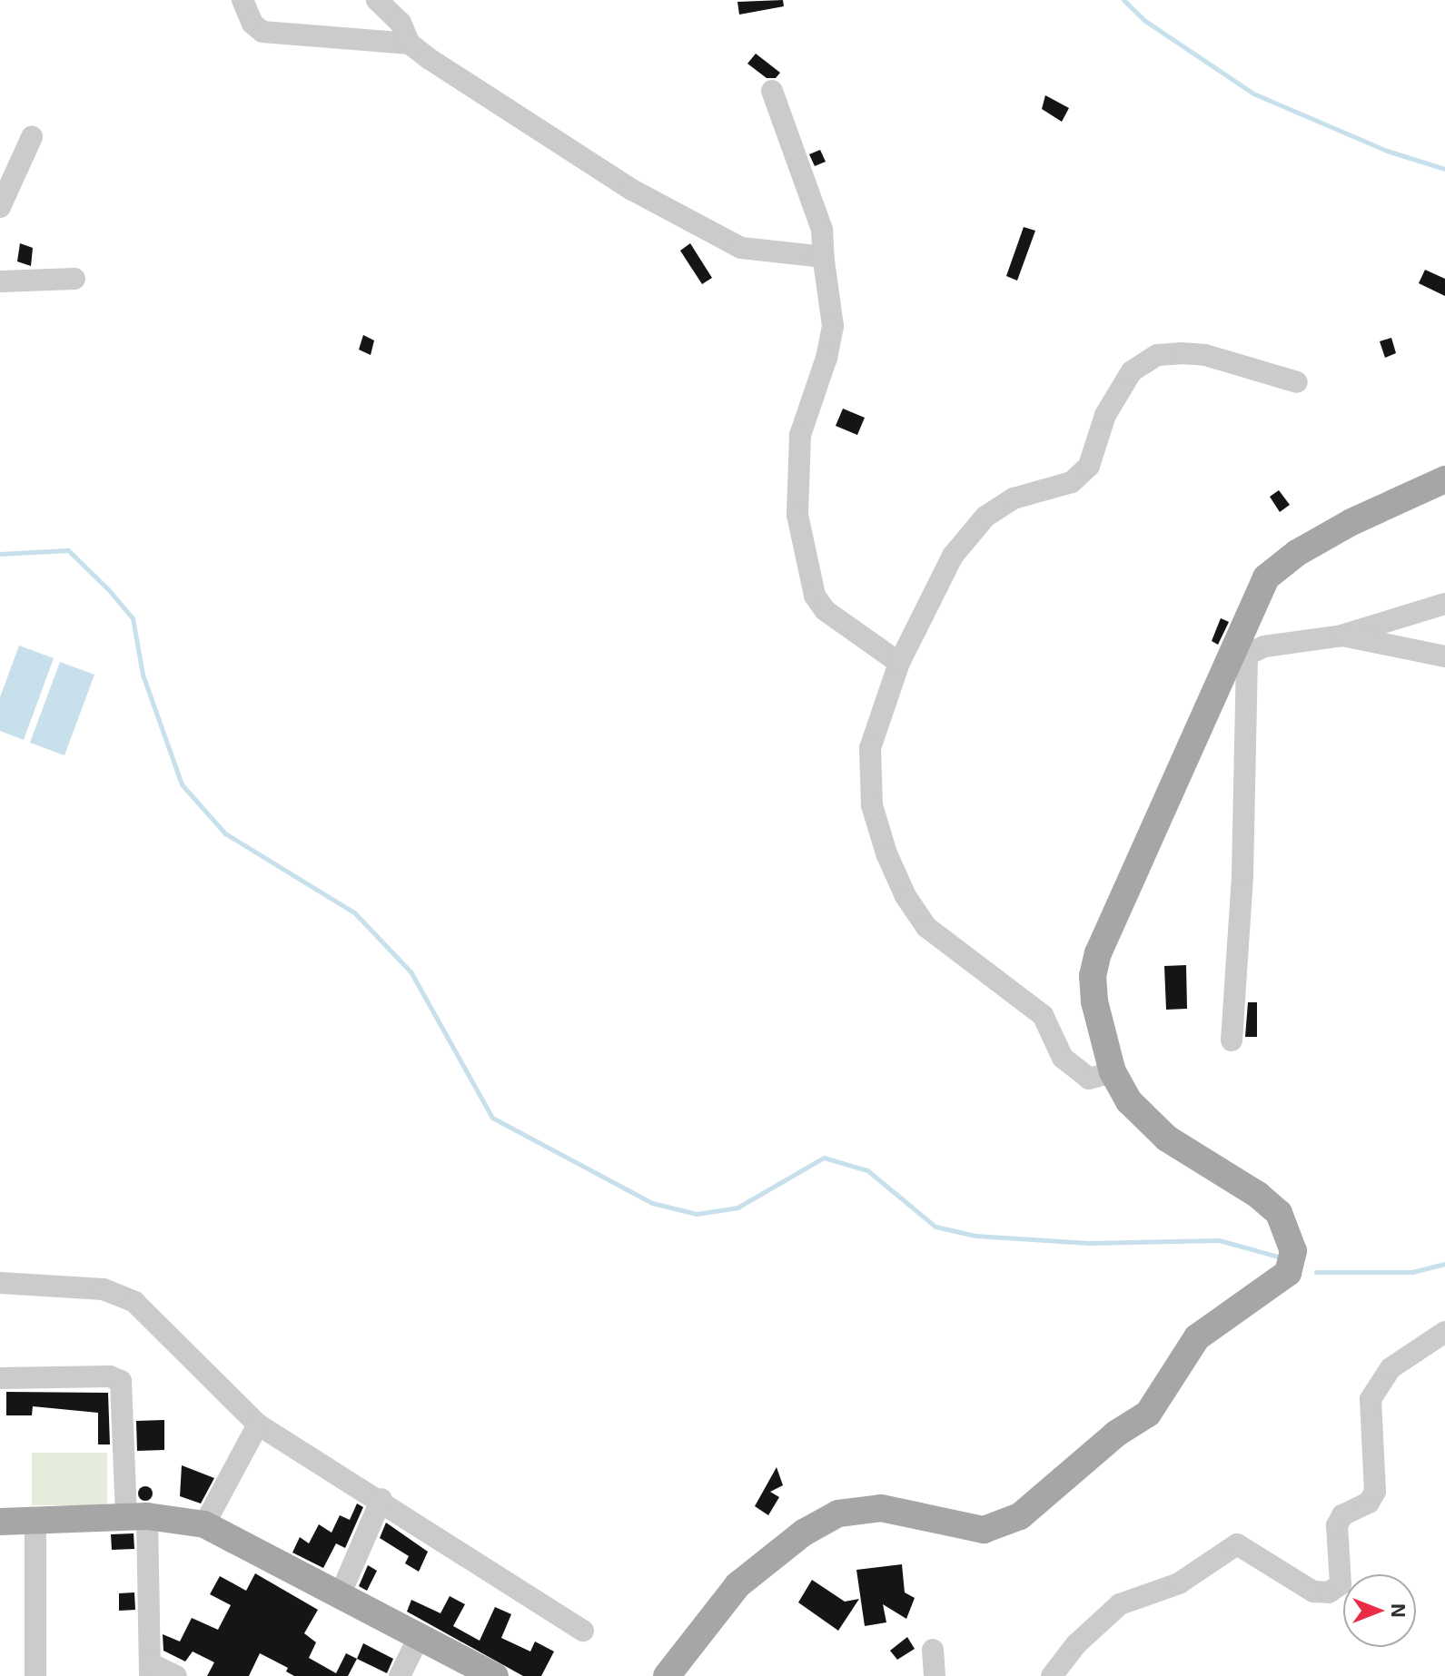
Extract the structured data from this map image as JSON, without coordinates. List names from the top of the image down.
{
  "north": "right"
}
